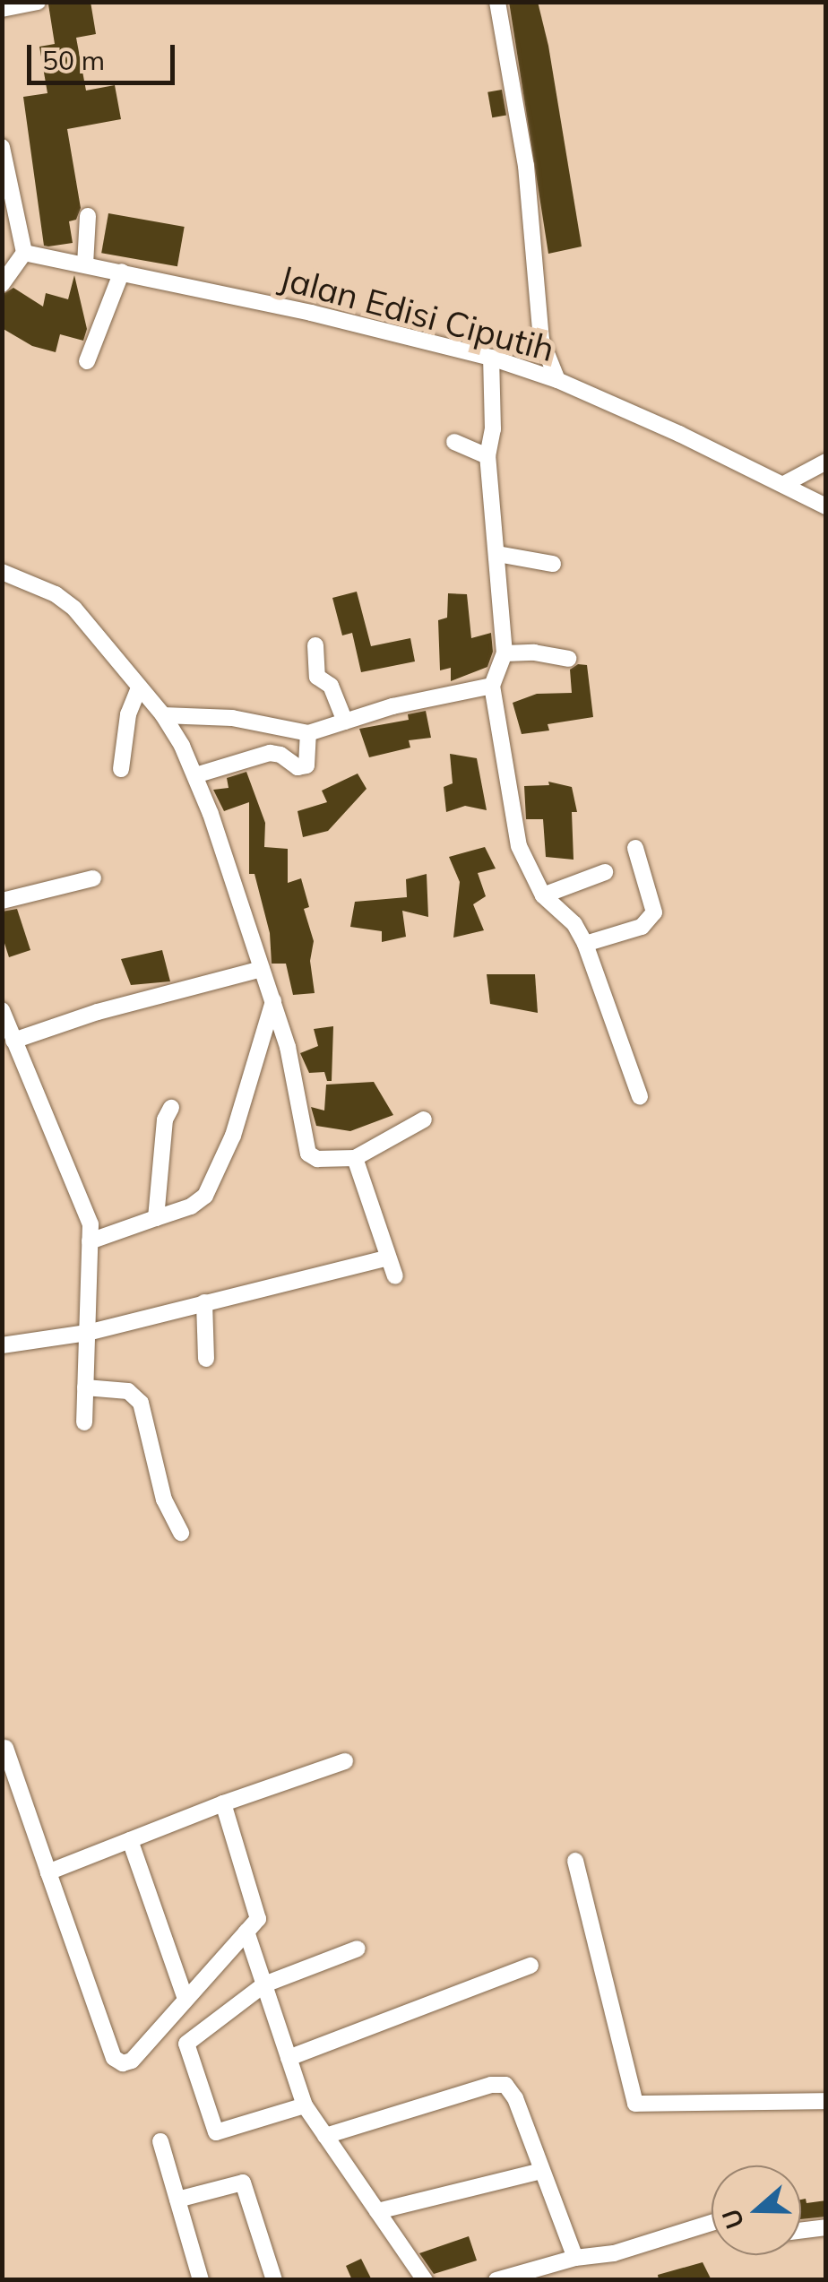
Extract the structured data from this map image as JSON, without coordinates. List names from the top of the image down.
{
  "streets": {
    "street": ["Jalan Edisi Ciputih"]
  },
  "scale_bar": "50 m",
  "north": "left"
}
